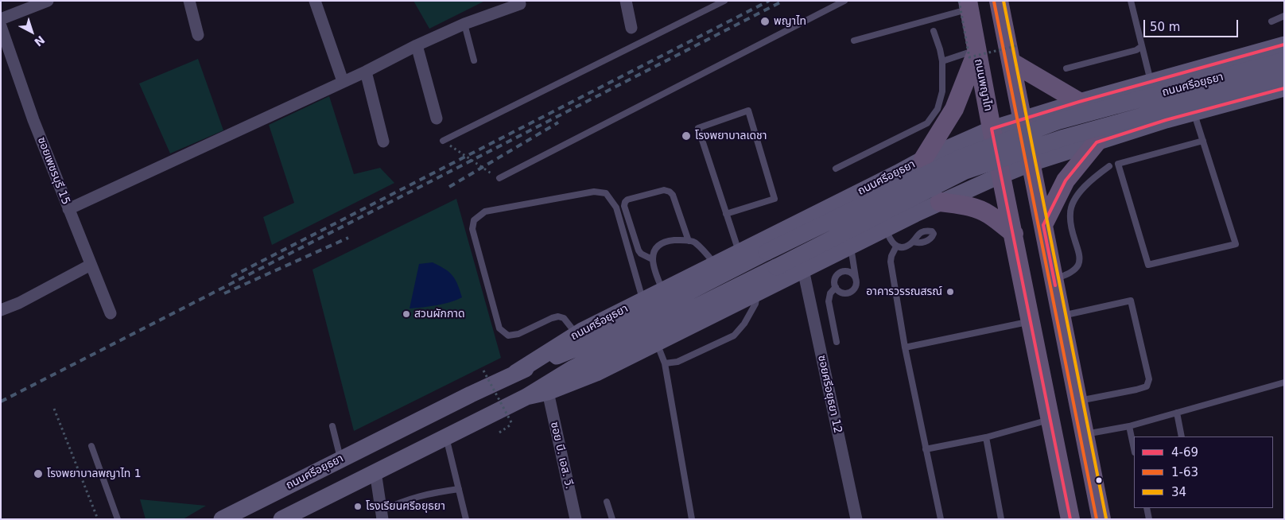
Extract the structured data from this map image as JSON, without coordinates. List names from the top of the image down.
{
  "streets": {
    "main road": ["ถนนพญาไท", "ถนนศรีอยุธยา"],
    "street": ["ซอยเพชรบุรี 15", "ซอยศรีอยุธยา 12", "ซอย บี. เอส. วี."]
  },
  "crossings": [
    ["ถนนพญาไท", "ถนนศรีอยุธยา"],
    ["ถนนศรีอยุธยา", "ซอยศรีอยุธยา 12"],
    ["ถนนศรีอยุธยา", "ซอย บี. เอส. วี."]
  ],
  "places": [
    "พญาไท",
    "โรงพยาบาลเดชา",
    "อาคารวรรณสรณ์",
    "สวนผักกาด",
    "โรงพยาบาลพญาไท 1",
    "โรงเรียนศรีอยุธยา"
  ],
  "lines": ["transit line 34", "transit line 1-63", "transit line 4-69"],
  "legend": ["4-69", "1-63", "34"],
  "scale_bar": "50 m",
  "north": "bottom right"
}
